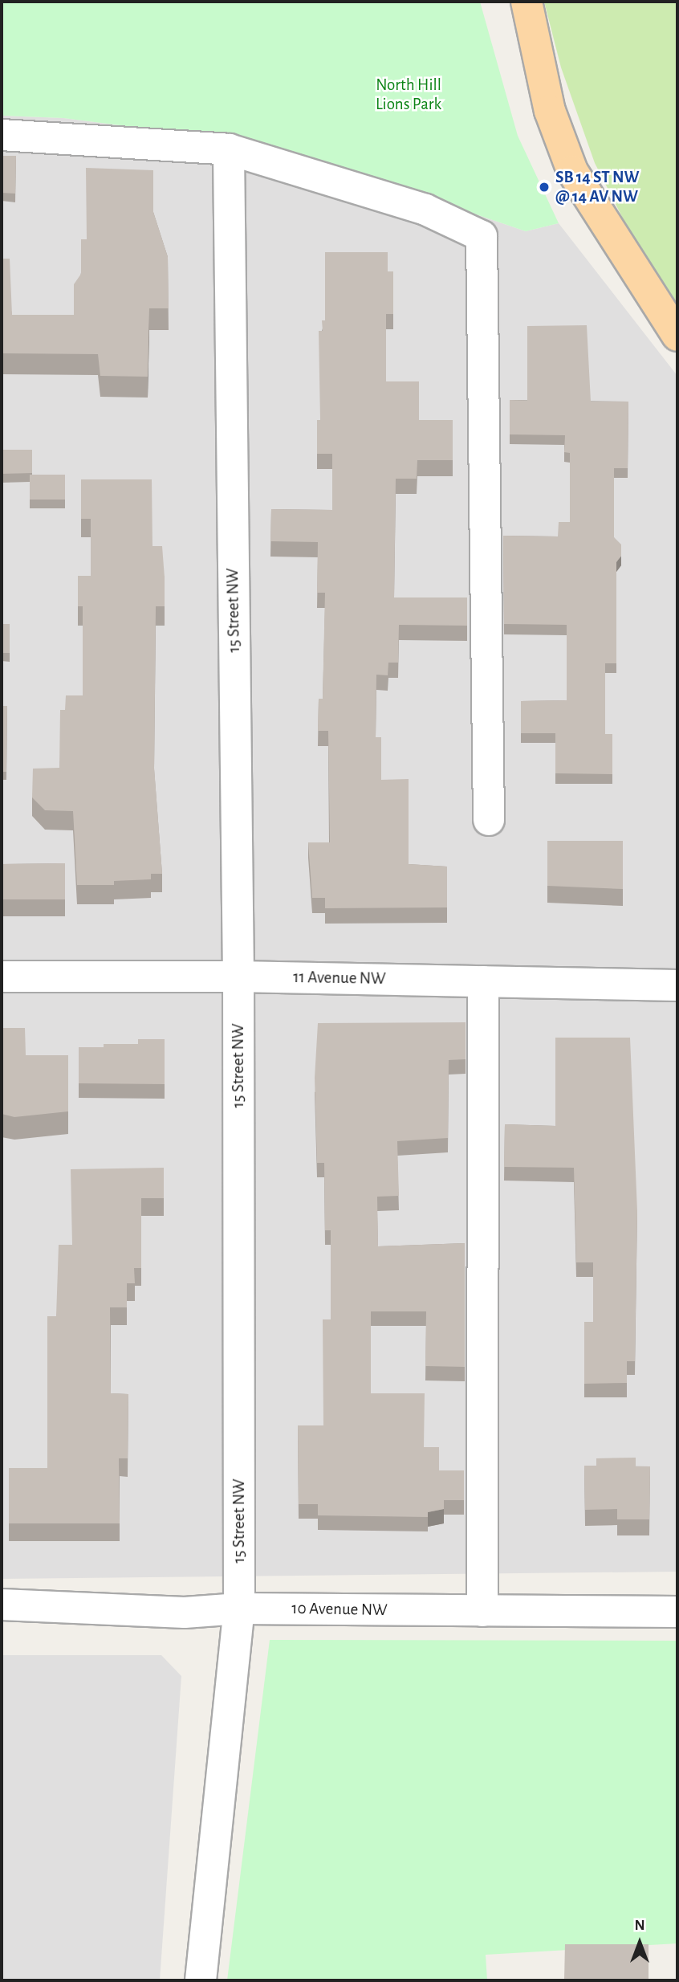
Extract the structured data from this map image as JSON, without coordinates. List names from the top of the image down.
{
  "streets": {
    "street": ["15 Street NW", "11 Avenue NW", "10 Avenue NW"]
  },
  "crossings": [
    ["15 Street NW", "11 Avenue NW"],
    ["15 Street NW", "10 Avenue NW"]
  ],
  "parks": ["North Hill Lions Park"],
  "places": ["SB 14 ST NW @ 14 AV NW"],
  "north": "top"
}
